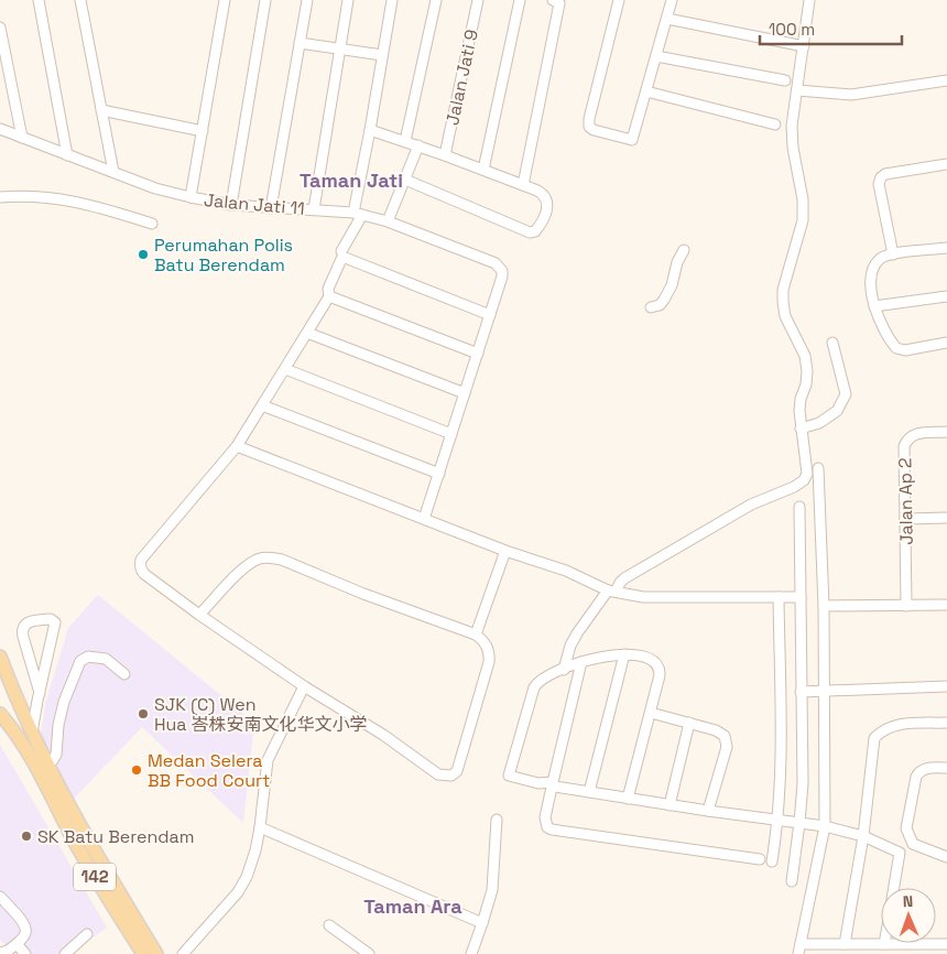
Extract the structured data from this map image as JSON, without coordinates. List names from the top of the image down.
{
  "streets": {
    "main road": ["142"],
    "street": ["Jalan Jati 9", "Jalan Jati 11", "Jalan Ap 2"]
  },
  "districts": ["Taman Jati", "Taman Ara"],
  "places": [
    "Perumahan Polis Batu Berendam",
    "SJK (C) Wen Hua 峇株安南文化华文小学",
    "Medan Selera BB Food Court",
    "SK Batu Berendam"
  ],
  "scale_bar": "100 m",
  "north": "top"
}
